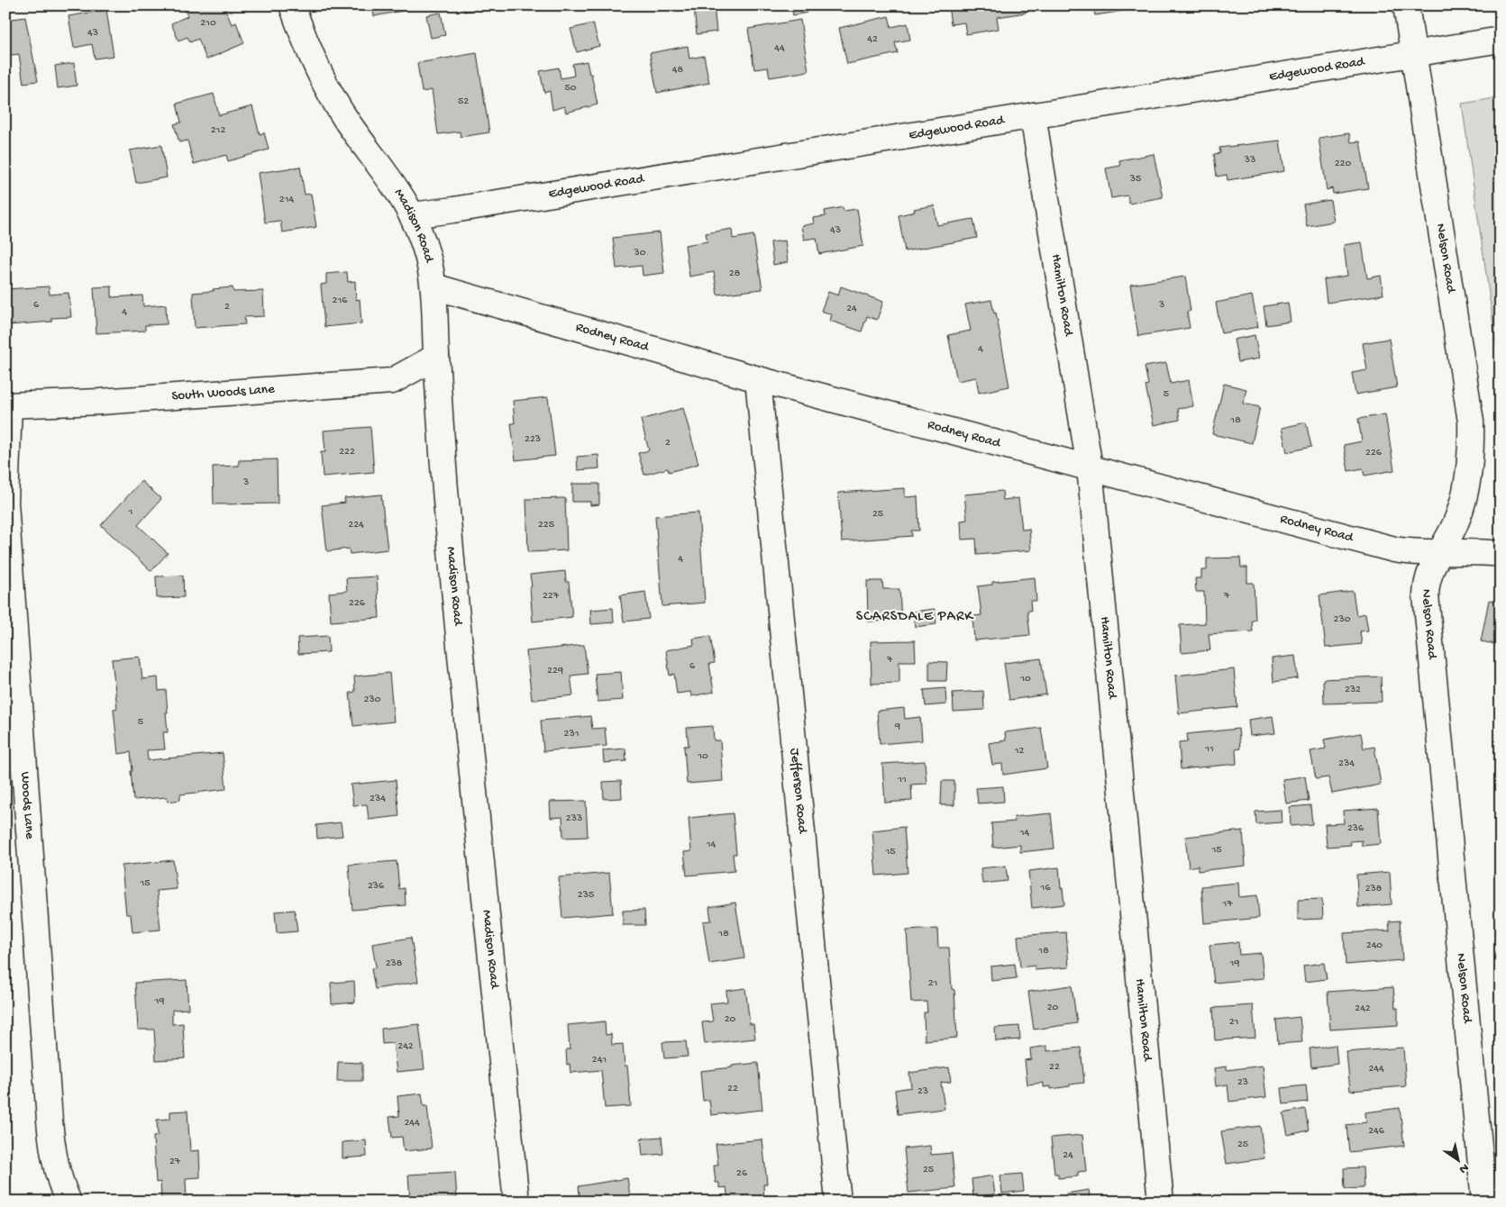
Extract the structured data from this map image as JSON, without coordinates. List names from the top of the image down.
{
  "streets": {
    "street": [
      "Edgewood Road",
      "Madison Road",
      "Nelson Road",
      "Hamilton Road",
      "Rodney Road",
      "South Woods Lane",
      "Jefferson Road",
      "Woods Lane"
    ]
  },
  "crossings": [
    ["Edgewood Road", "Madison Road"],
    ["Edgewood Road", "Nelson Road"],
    ["Edgewood Road", "Hamilton Road"],
    ["Madison Road", "Rodney Road"],
    ["Madison Road", "South Woods Lane"],
    ["Nelson Road", "Rodney Road"],
    ["Hamilton Road", "Rodney Road"],
    ["Rodney Road", "Jefferson Road"],
    ["South Woods Lane", "Woods Lane"]
  ],
  "districts": ["SCARSDALE PARK"],
  "house_numbers": [
    "210",
    "43",
    "42",
    "44",
    "48",
    "50",
    "52",
    "212",
    "33",
    "220",
    "35",
    "214",
    "43",
    "30",
    "28",
    "216",
    "6",
    "3",
    "2",
    "24",
    "4",
    "4",
    "5",
    "18",
    "223",
    "2",
    "222",
    "226",
    "3",
    "1",
    "25",
    "224",
    "225",
    "4",
    "227",
    "7",
    "226",
    "230",
    "7",
    "6",
    "229",
    "10",
    "232",
    "230",
    "5",
    "9",
    "231",
    "11",
    "12",
    "10",
    "234",
    "11",
    "234",
    "233",
    "236",
    "14",
    "14",
    "15",
    "15",
    "15",
    "236",
    "16",
    "238",
    "235",
    "17",
    "18",
    "240",
    "18",
    "238",
    "19",
    "21",
    "19",
    "20",
    "242",
    "20",
    "21",
    "242",
    "241",
    "22",
    "244",
    "23",
    "22",
    "23",
    "244",
    "246",
    "25",
    "24",
    "27",
    "25",
    "26"
  ],
  "north": "bottom right"
}
